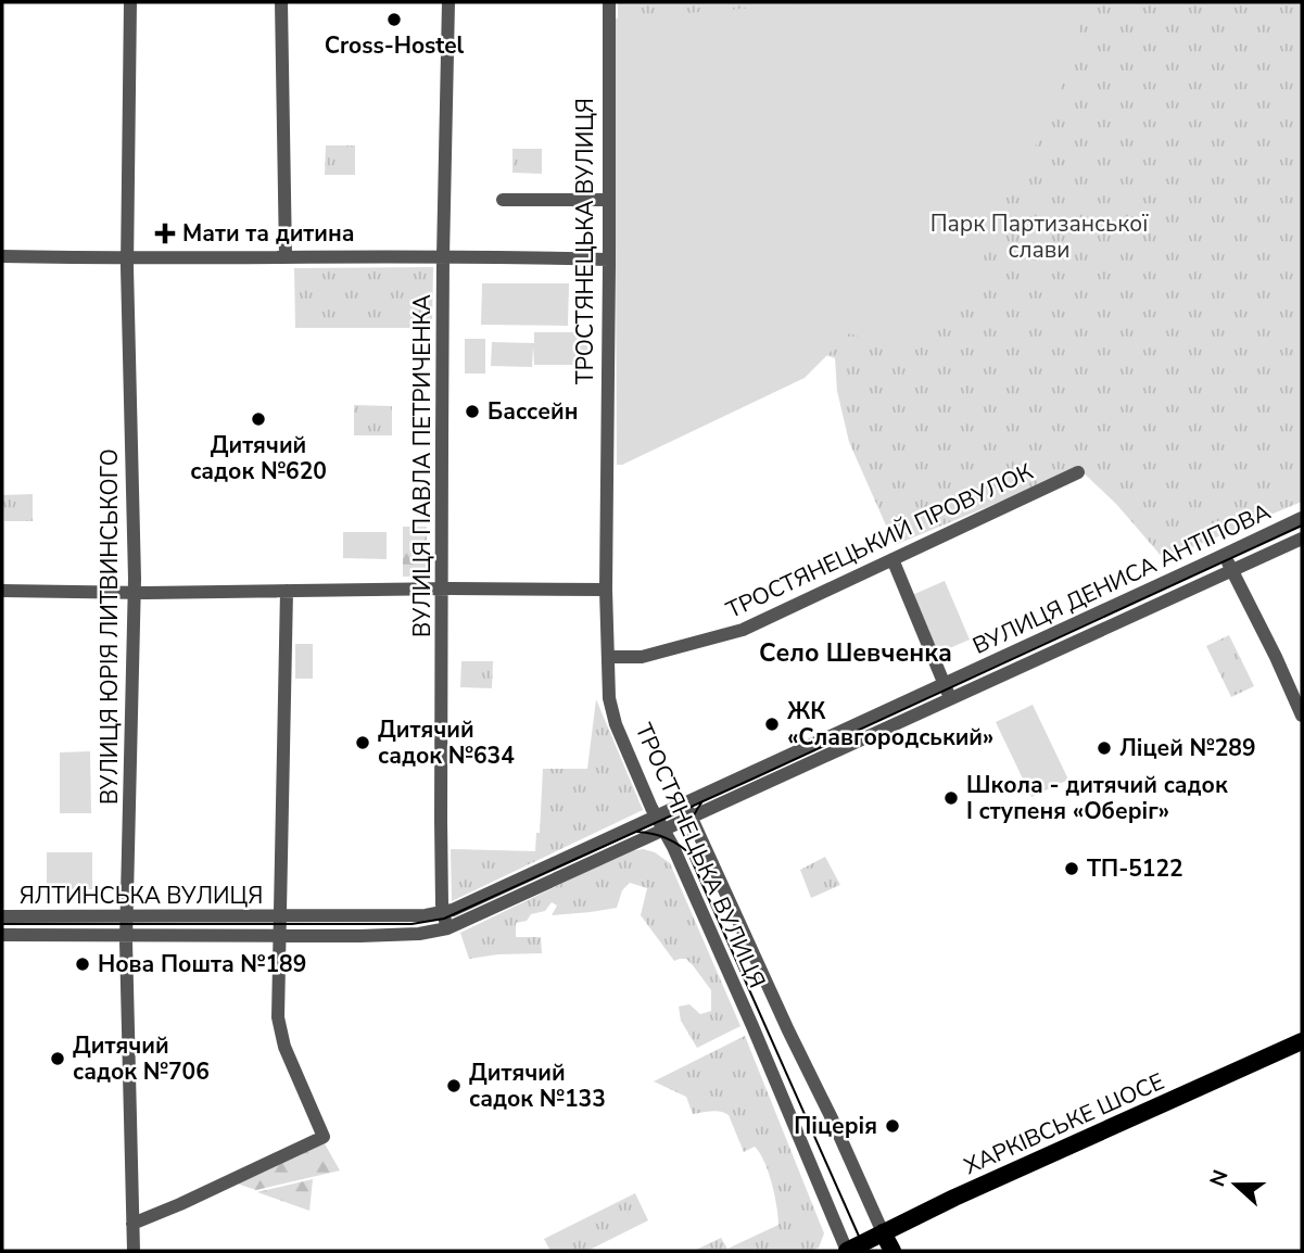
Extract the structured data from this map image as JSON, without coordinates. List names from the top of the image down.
{
  "streets": {
    "main road": ["ТРОСТЯНЕЦЬКА ВУЛИЦЯ", "ХАРКІВСЬКЕ ШОСЕ"],
    "street": [
      "ВУЛИЦЯ ПАВЛА ПЕТРИЧЕНКА",
      "ТРОСТЯНЕЦЬКИЙ ПРОВУЛОК",
      "ВУЛИЦЯ ДЕНИСА АНТІПОВА",
      "ВУЛИЦЯ ЮРІЯ ЛИТВИНСЬКОГО",
      "ЯЛТИНСЬКА ВУЛИЦЯ"
    ]
  },
  "crossings": [
    ["ТРОСТЯНЕЦЬКА ВУЛИЦЯ", "ТРОСТЯНЕЦЬКИЙ ПРОВУЛОК"],
    ["ТРОСТЯНЕЦЬКА ВУЛИЦЯ", "ВУЛИЦЯ ДЕНИСА АНТІПОВА"],
    ["ТРОСТЯНЕЦЬКА ВУЛИЦЯ", "ХАРКІВСЬКЕ ШОСЕ"],
    ["ВУЛИЦЯ ПАВЛА ПЕТРИЧЕНКА", "ВУЛИЦЯ ДЕНИСА АНТІПОВА"],
    ["ВУЛИЦЯ ДЕНИСА АНТІПОВА", "ЯЛТИНСЬКА ВУЛИЦЯ"],
    ["ВУЛИЦЯ ЮРІЯ ЛИТВИНСЬКОГО", "ЯЛТИНСЬКА ВУЛИЦЯ"]
  ],
  "districts": ["Село Шевченка"],
  "parks": ["Парк Партизанської слави"],
  "places": {
    "other": [
      "Cross-Hostel",
      "Бассейн",
      "Дитячий садок №620",
      "ЖК «Славгородський»",
      "Дитячий садок №634",
      "Ліцей №289",
      "Школа - дитячий садок І ступеня «Оберіг»",
      "ТП-5122",
      "Нова Пошта №189",
      "Дитячий садок №706",
      "Дитячий садок №133",
      "Піцерія"
    ],
    "health": ["Мати та дитина"]
  },
  "north": "left"
}
